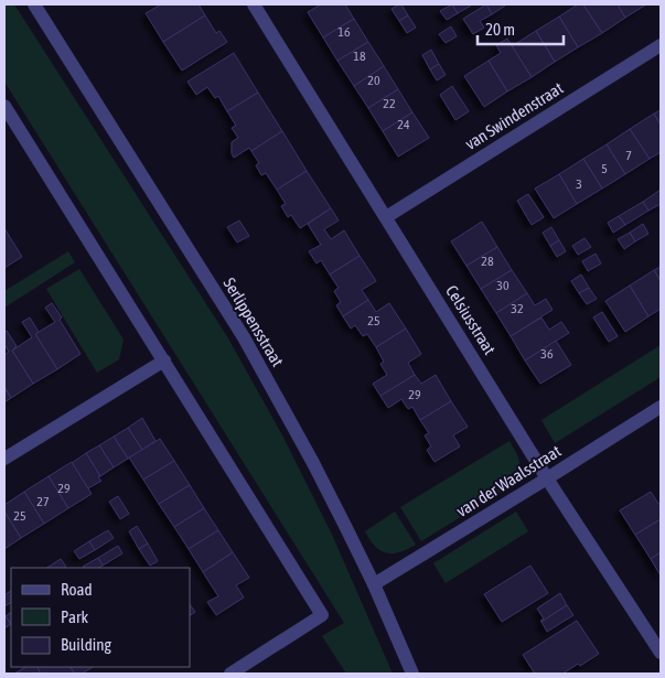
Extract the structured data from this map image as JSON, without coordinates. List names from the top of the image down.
{
  "streets": {
    "street": [
      "van Swindenstraat",
      "Celsiusstraat",
      "Serlippensstraat",
      "van der Waalsstraat"
    ]
  },
  "crossings": [
    ["van Swindenstraat", "Celsiusstraat"],
    ["Celsiusstraat", "van der Waalsstraat"],
    ["Serlippensstraat", "van der Waalsstraat"]
  ],
  "house_numbers": [
    "16",
    "18",
    "20",
    "22",
    "24",
    "7",
    "5",
    "3",
    "28",
    "30",
    "32",
    "25",
    "36",
    "29",
    "29",
    "27",
    "25"
  ],
  "legend": ["Road", "Park", "Building"],
  "scale_bar": "20 m"
}
